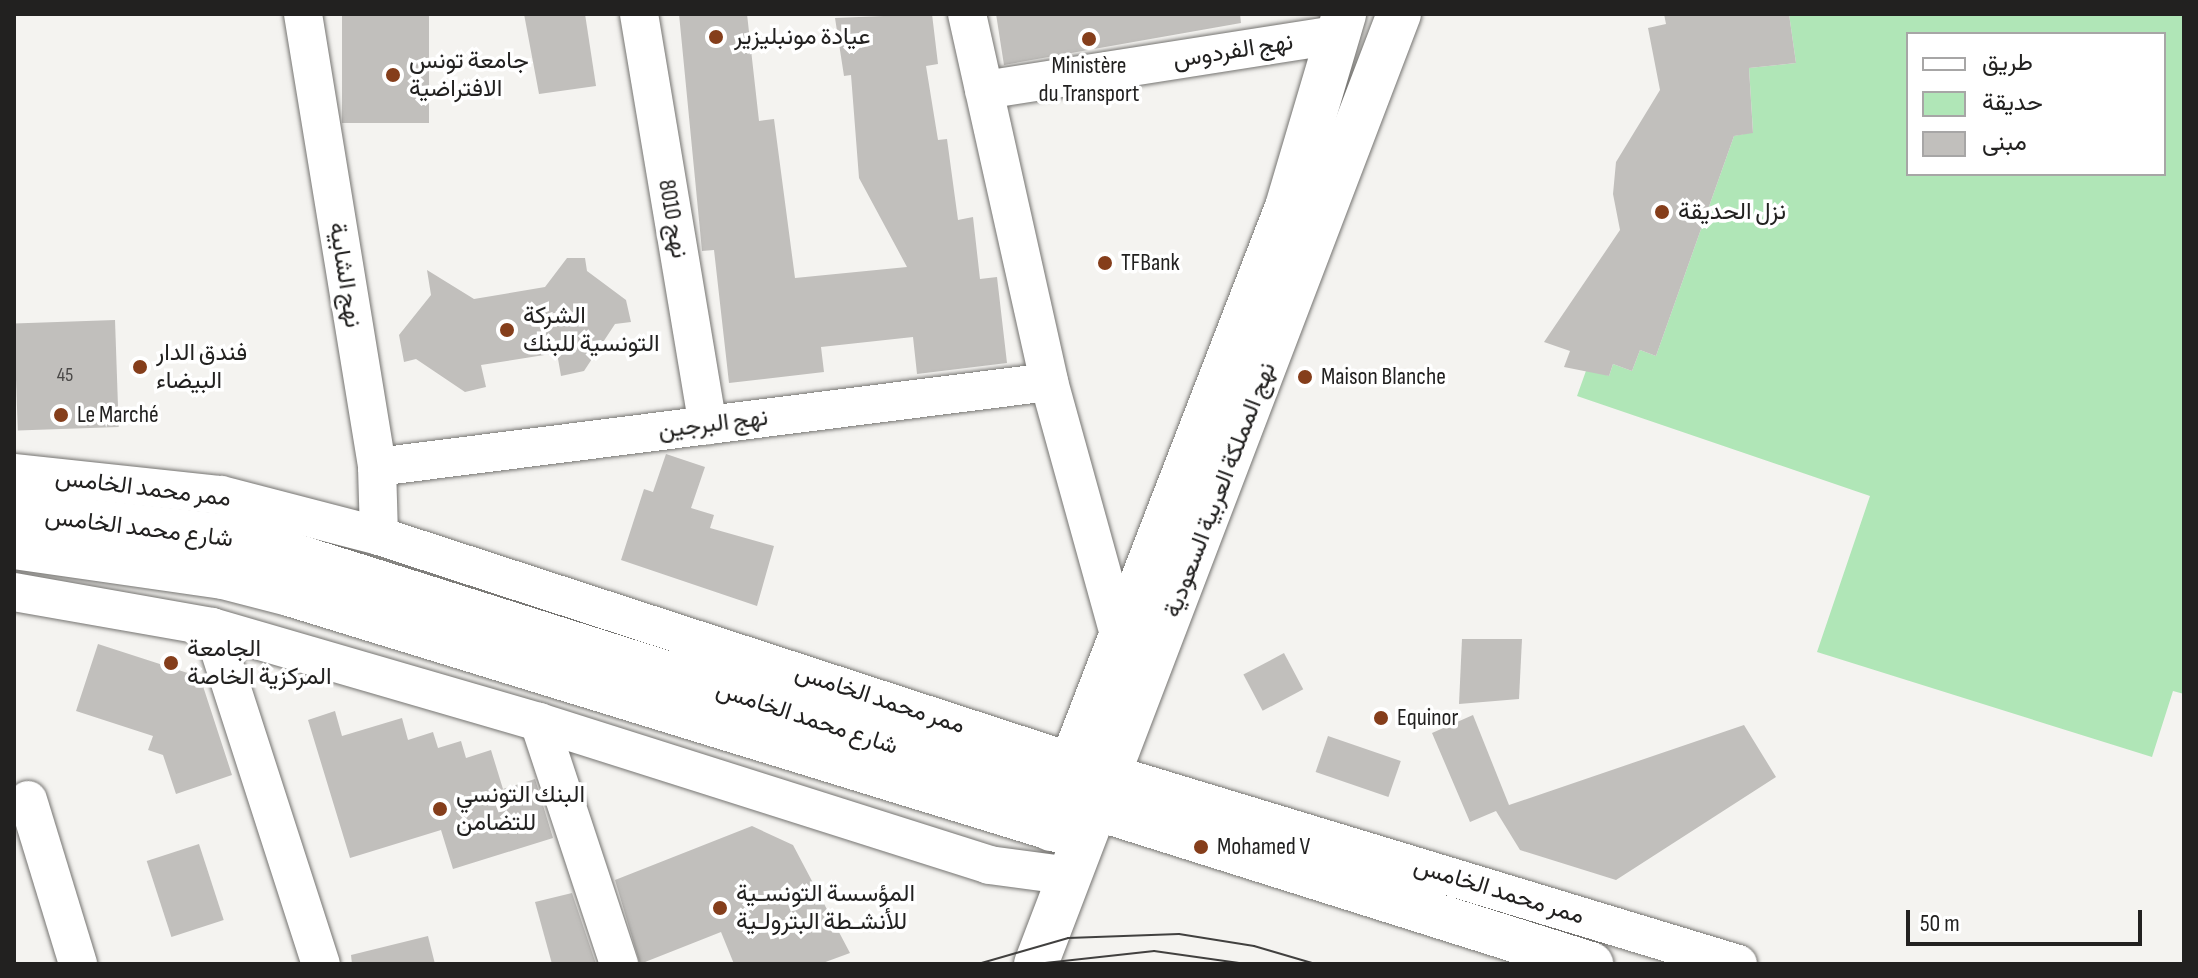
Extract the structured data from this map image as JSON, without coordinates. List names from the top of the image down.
{
  "streets": {
    "main road": ["نهج المملكة العربية السعودية", "شارع محمد الخامس"],
    "street": [
      "نهج الفردوس",
      "نهج 8010",
      "نهج الشابية",
      "نهج البرجين",
      "ممر محمد الخامس"
    ]
  },
  "crossings": [
    ["نهج الفردوس", "نهج المملكة العربية السعودية"],
    ["نهج 8010", "نهج البرجين"],
    ["نهج الشابية", "نهج البرجين"],
    ["نهج الشابية", "ممر محمد الخامس"],
    ["ممر محمد الخامس", "نهج المملكة العربية السعودية"],
    ["ممر محمد الخامس", "شارع محمد الخامس"],
    ["نهج المملكة العربية السعودية", "شارع محمد الخامس"]
  ],
  "places": [
    "عيادة مونبليزير",
    "Ministère du Transport",
    "جامعة تونس الافتراضية",
    "نزل الحديقة",
    "TFBank",
    "الشركة التونسية للبنك",
    "فندق الدار البيضاء",
    "Maison Blanche",
    "Le Marché",
    "الجامعة المركزية الخاصة",
    "Equinor",
    "البنك التونسي للتضامن",
    "Mohamed V",
    "المؤسسة التونسـية للأنشـطة البترولـية"
  ],
  "house_numbers": ["45"],
  "legend": ["طريق", "حديقة", "مبنى"],
  "scale_bar": "50 m"
}
